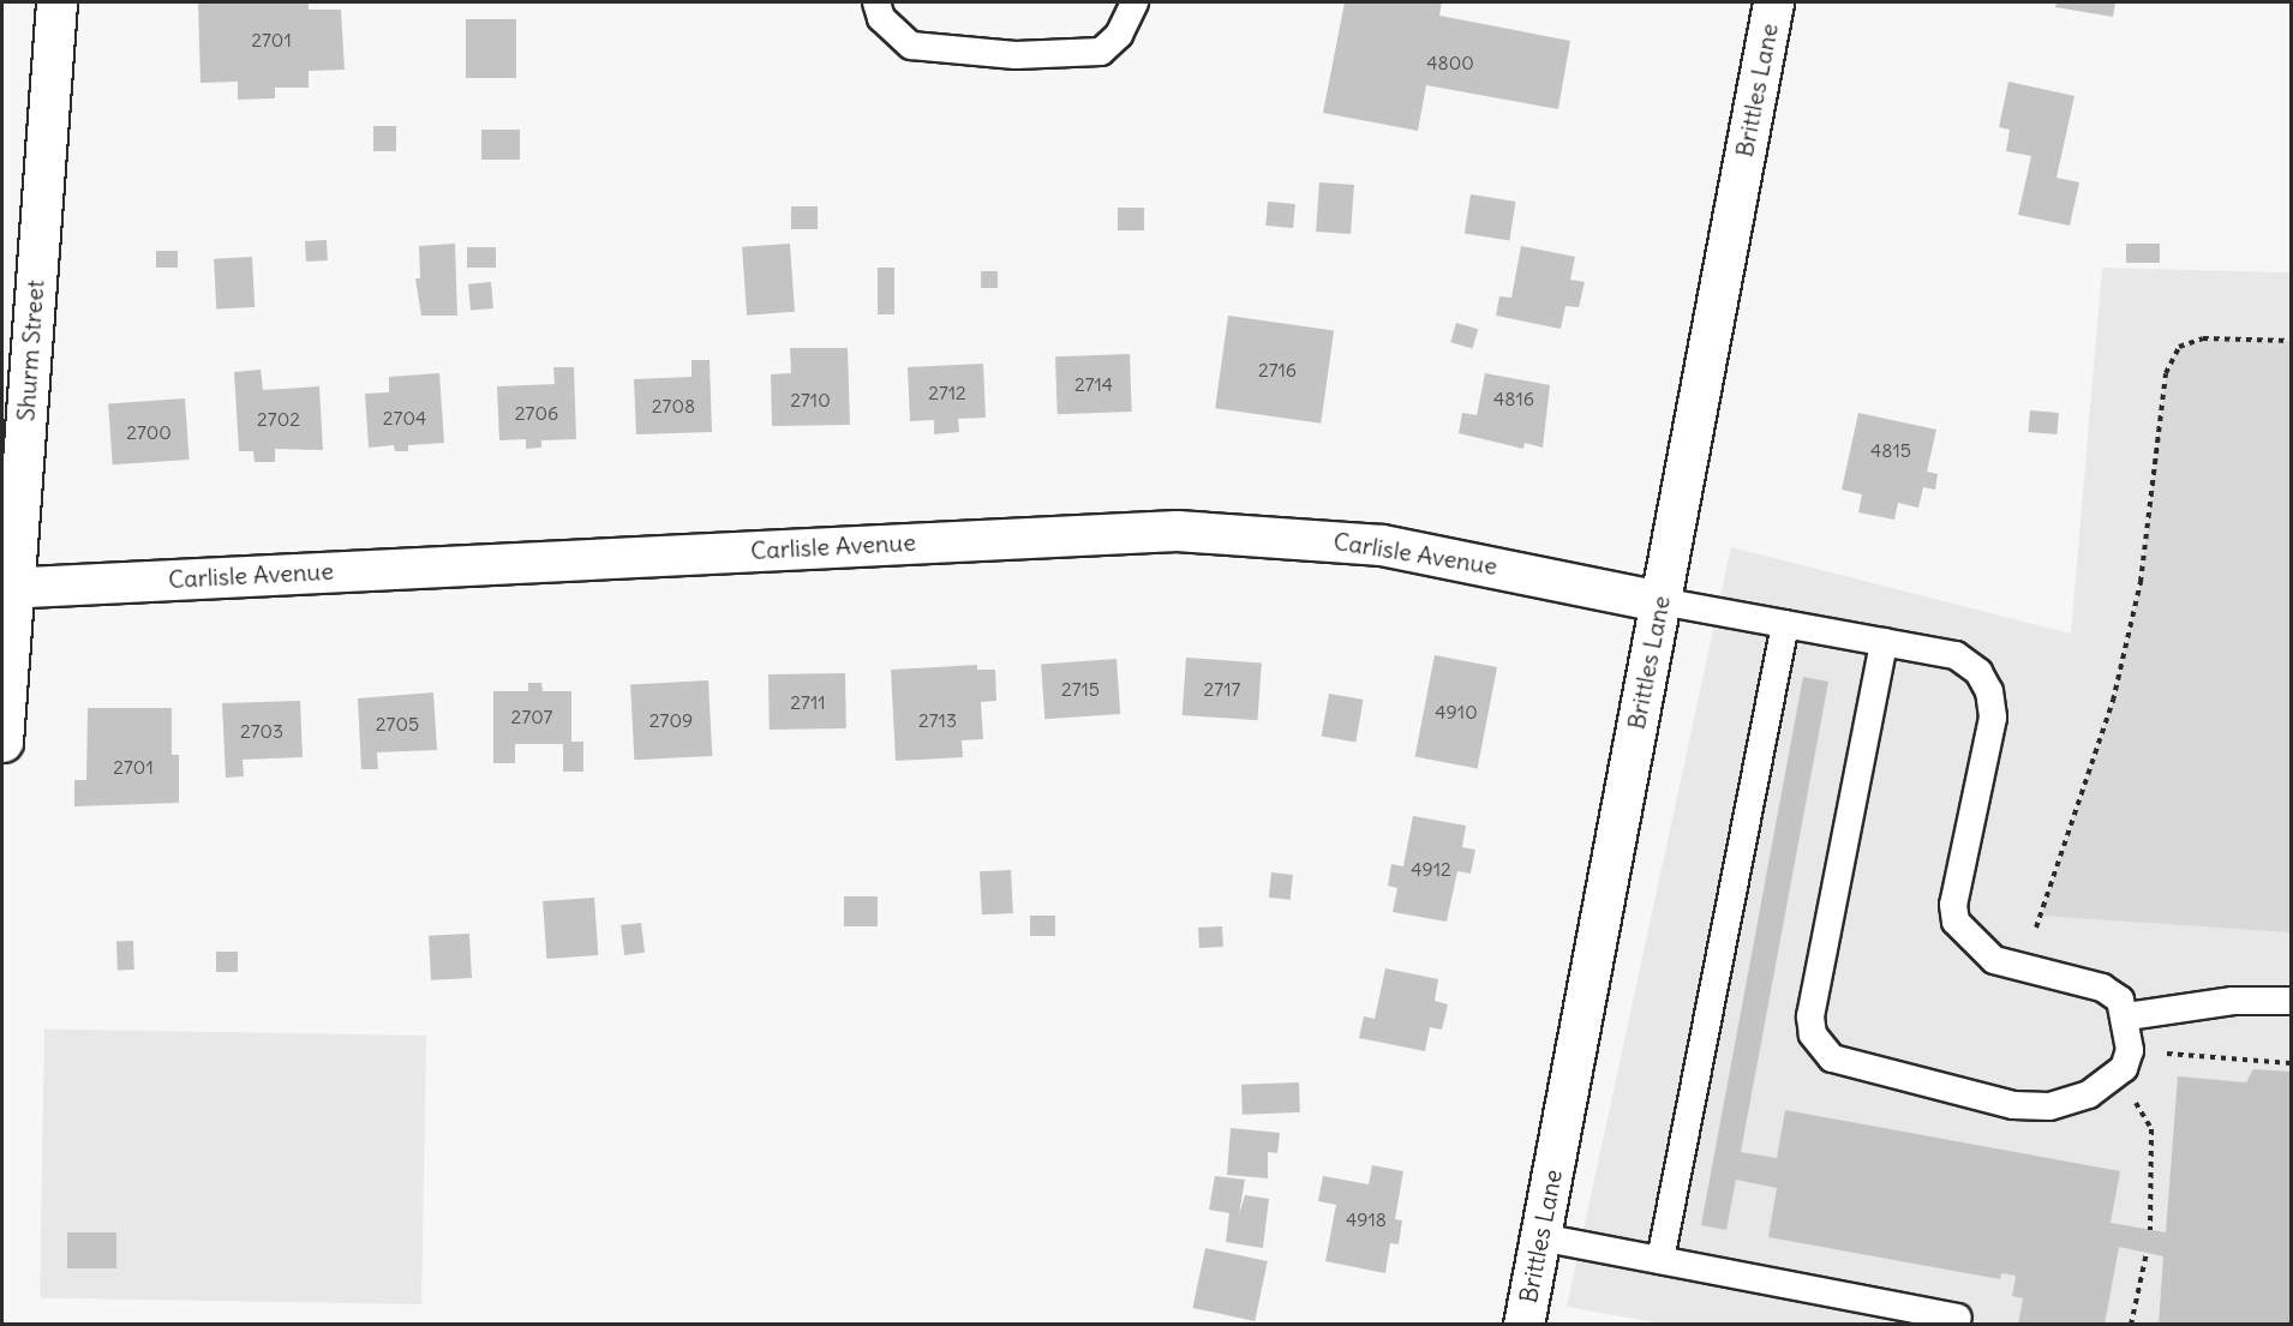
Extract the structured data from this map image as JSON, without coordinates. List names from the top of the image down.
{
  "streets": {
    "street": ["Brittles Lane", "Shurm Street", "Carlisle Avenue"]
  },
  "crossings": [
    ["Brittles Lane", "Carlisle Avenue"],
    ["Shurm Street", "Carlisle Avenue"]
  ],
  "house_numbers": [
    "2701",
    "4800",
    "2716",
    "2714",
    "2712",
    "4816",
    "2710",
    "2708",
    "2706",
    "2704",
    "2702",
    "2700",
    "4815",
    "2715",
    "2717",
    "2711",
    "4910",
    "2707",
    "2709",
    "2713",
    "2705",
    "2703",
    "2701",
    "4912",
    "4918"
  ]
}
